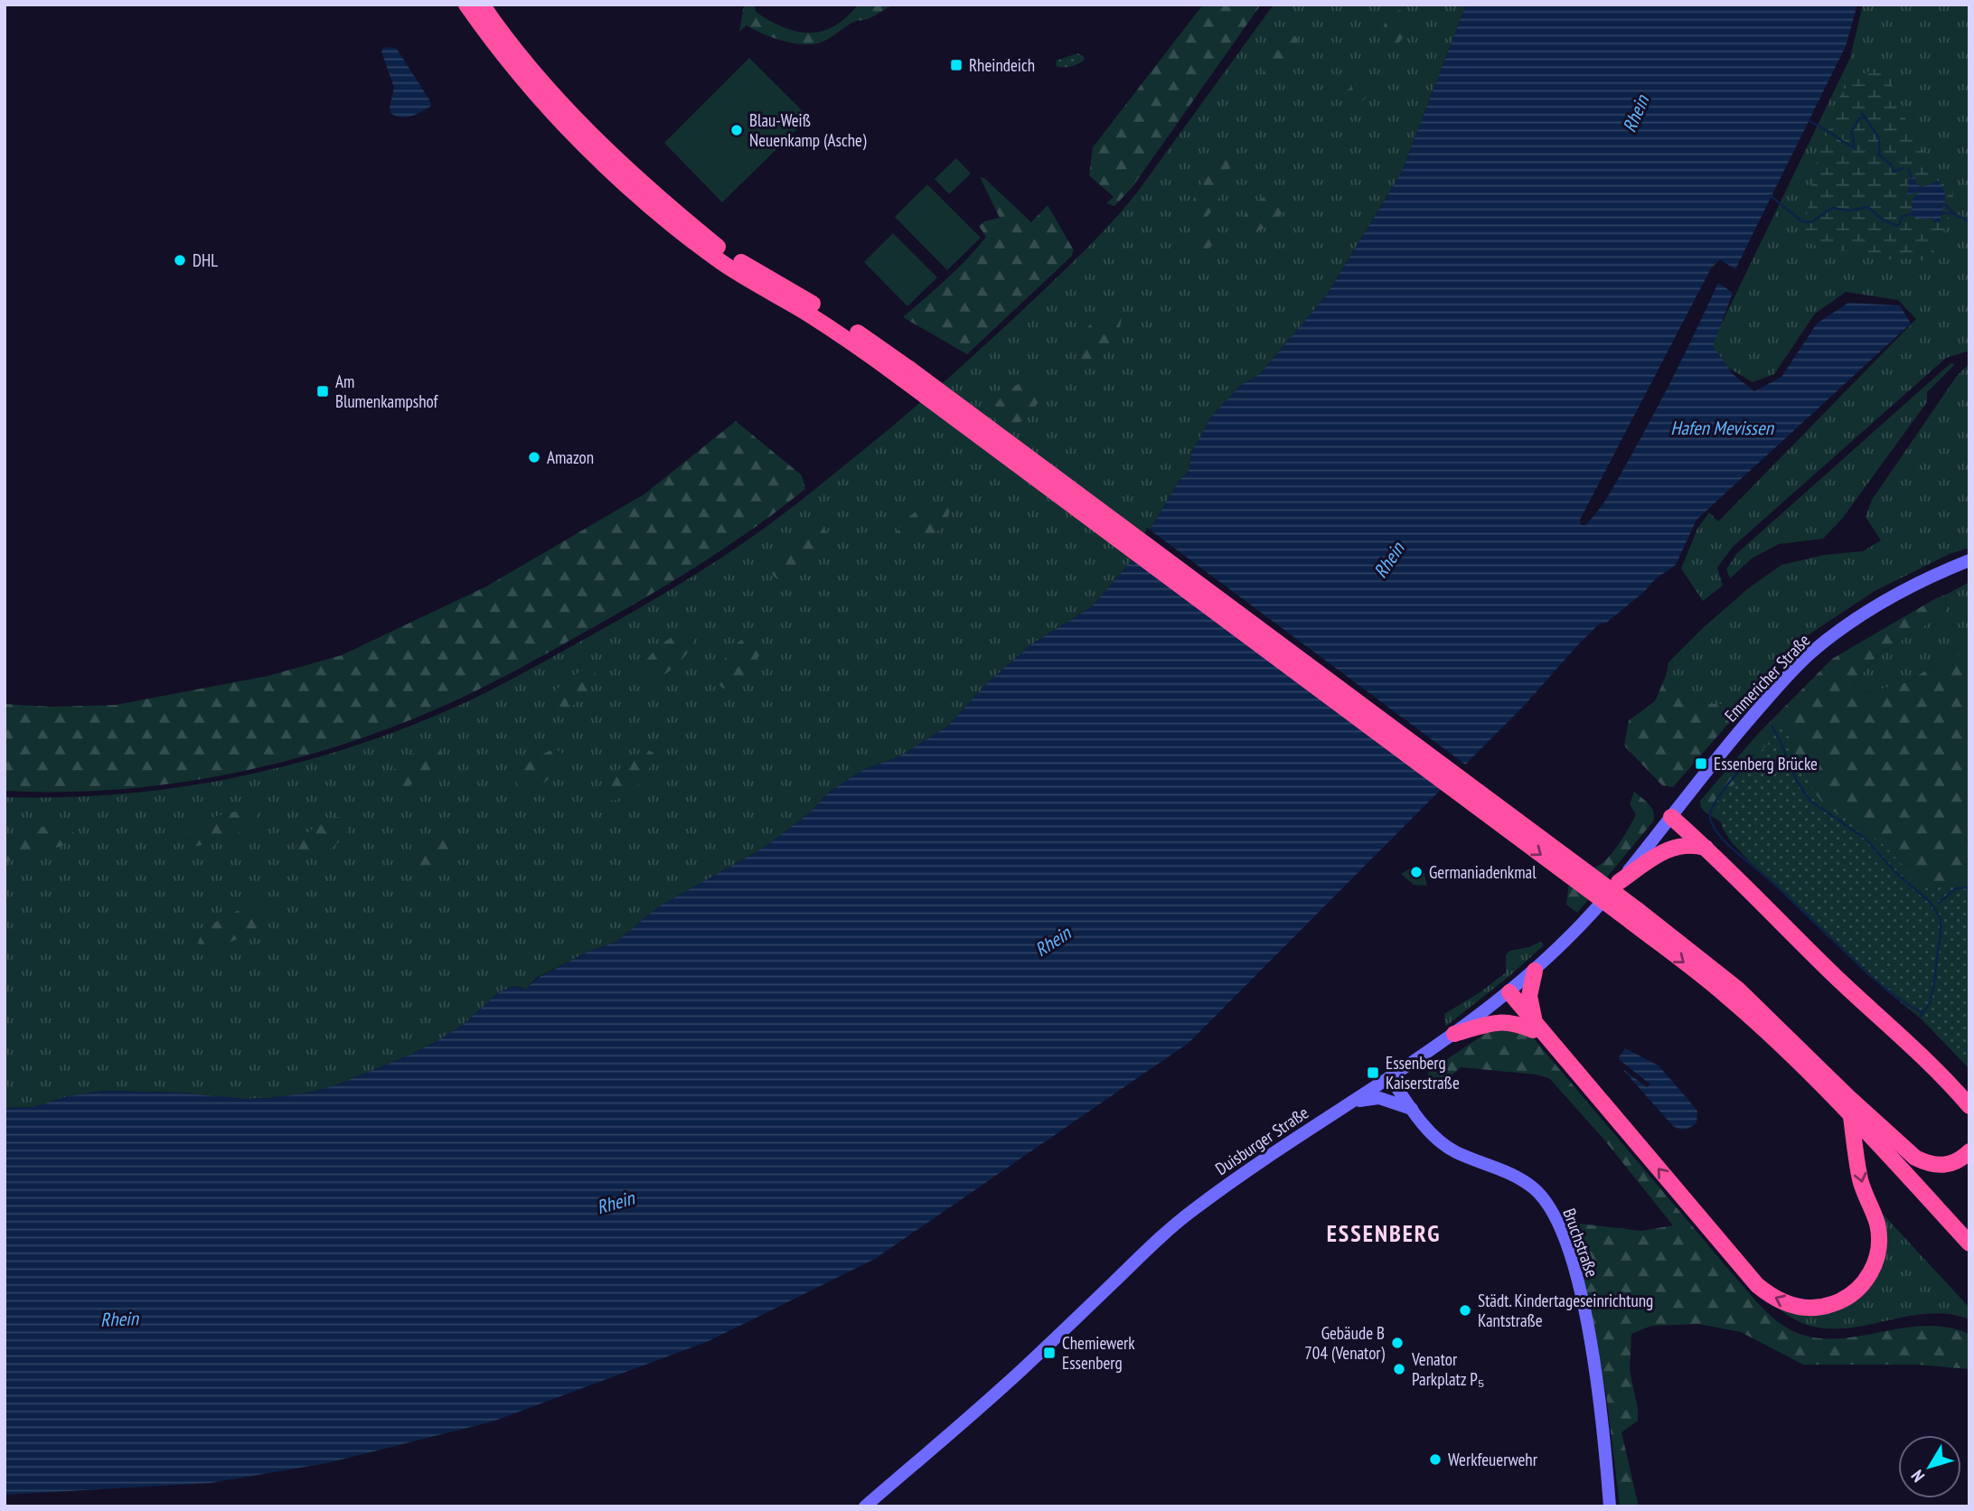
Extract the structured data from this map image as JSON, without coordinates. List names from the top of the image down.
{
  "streets": {
    "main road": ["Emmericher Straße", "Duisburger Straße", "Bruchstraße"]
  },
  "crossings": [
    ["Emmericher Straße", "Duisburger Straße"],
    ["Duisburger Straße", "Bruchstraße"]
  ],
  "districts": ["ESSENBERG"],
  "water": ["Rhein", "Hafen Mevissen"],
  "places": {
    "transit": [
      "Rheindeich",
      "Am Blumenkampshof",
      "Essenberg Brücke",
      "Essenberg Kaiserstraße",
      "Chemiewerk Essenberg"
    ],
    "other": [
      "Blau-Weiß Neuenkamp (Asche)",
      "DHL",
      "Amazon",
      "Germaniadenkmal",
      "Städt. Kindertageseinrichtung Kantstraße",
      "Gebäude B 704 (Venator)",
      "Venator Parkplatz P₅",
      "Werkfeuerwehr"
    ]
  },
  "north": "bottom left"
}
